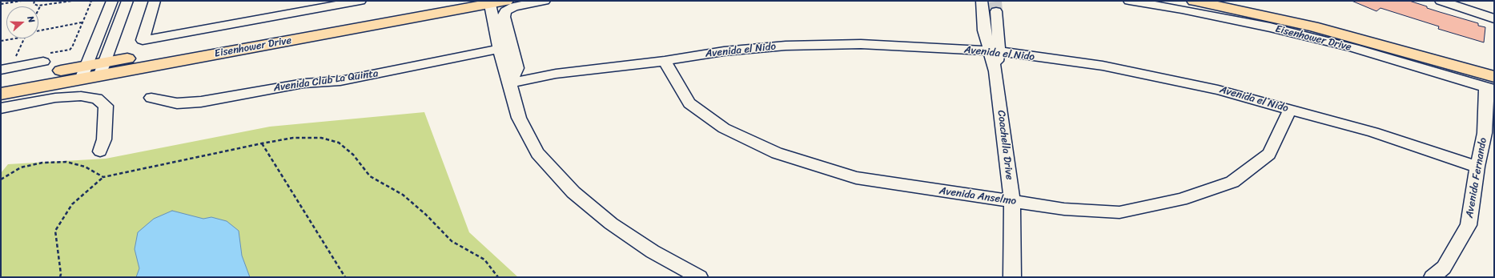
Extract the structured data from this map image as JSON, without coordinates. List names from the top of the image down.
{
  "streets": {
    "main road": ["Eisenhower Drive"],
    "street": [
      "Avenida el Nido",
      "Avenida Club La Quinta",
      "Coachella Drive",
      "Avenida Fernando",
      "Avenida Anselmo"
    ]
  },
  "crossings": [
    ["Eisenhower Drive", "Avenida Fernando"],
    ["Avenida el Nido", "Coachella Drive"],
    ["Avenida el Nido", "Avenida Fernando"],
    ["Avenida el Nido", "Avenida Anselmo"],
    ["Coachella Drive", "Avenida Anselmo"]
  ],
  "north": "right"
}
